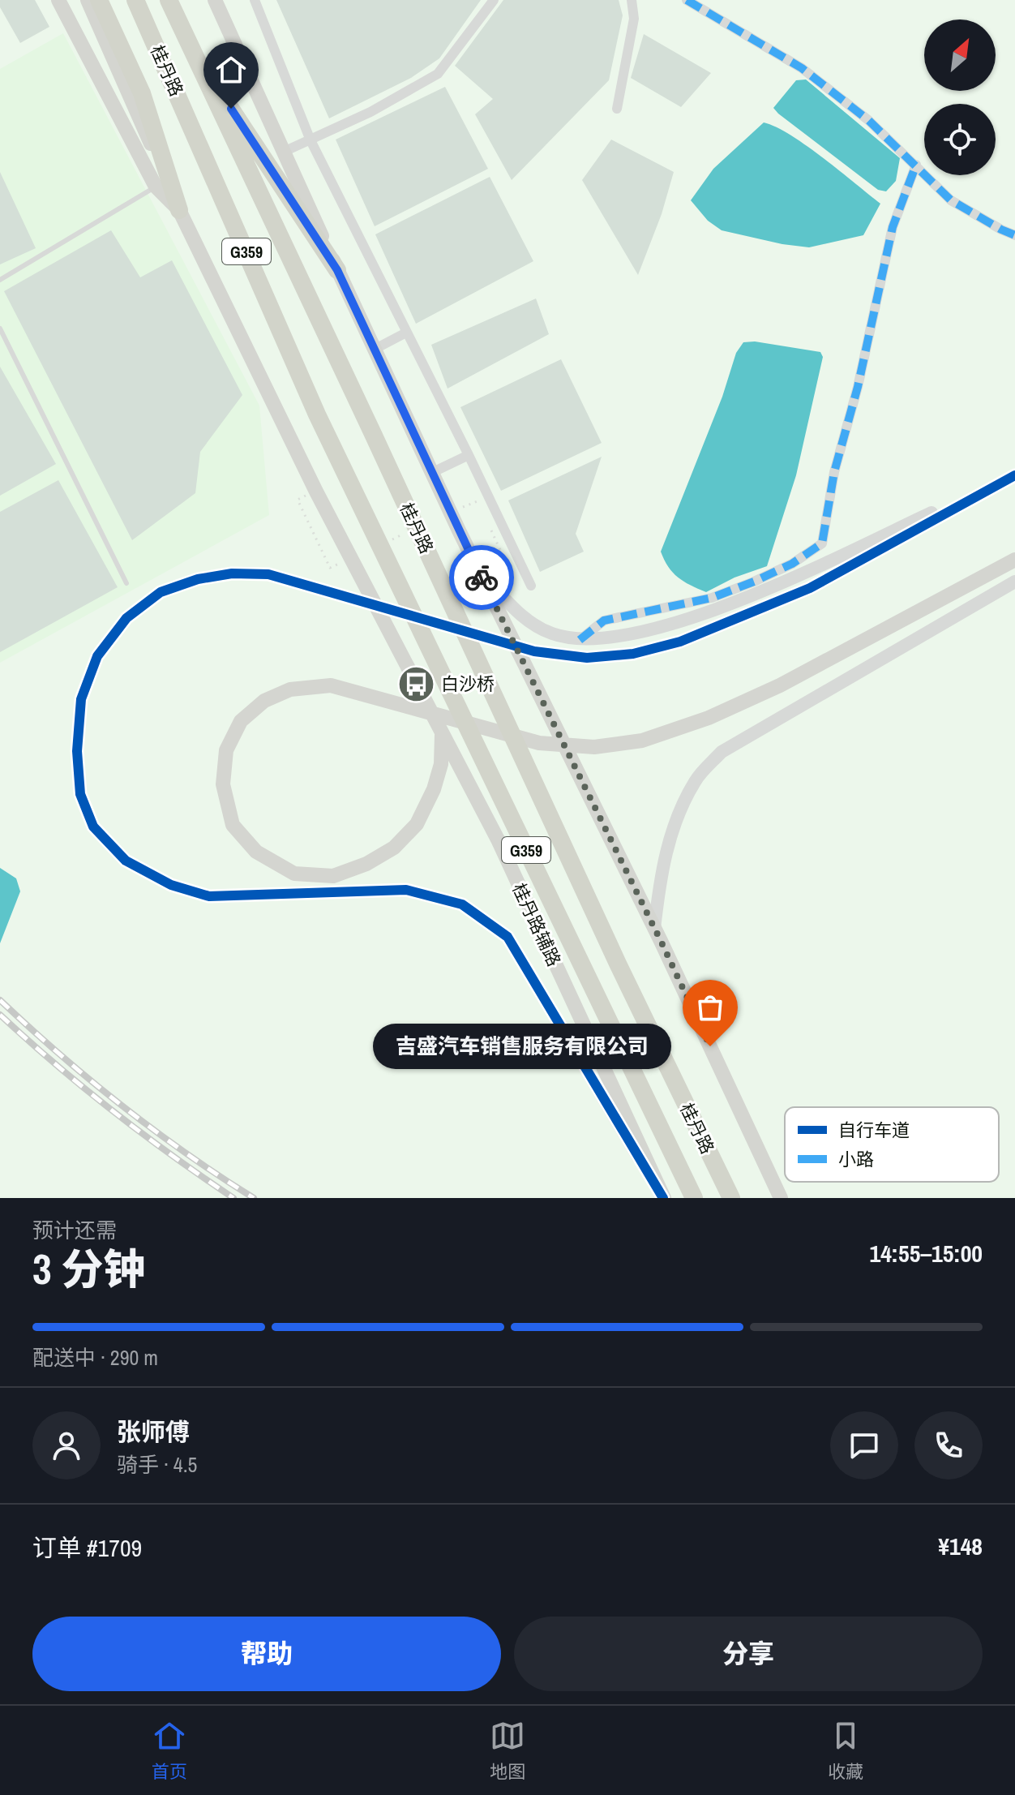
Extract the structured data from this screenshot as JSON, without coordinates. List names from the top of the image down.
{
  "streets": {
    "highway": ["桂丹路", "G359"],
    "main road": ["桂丹路辅路"]
  },
  "places": {
    "bus stop": ["白沙桥"],
    "other": ["吉盛汽车销售服务有限公司"]
  },
  "legend": ["自行车道", "小路"],
  "north": "top right",
  "page": {
    "bubble": "吉盛汽车销售服务有限公司",
    "heading": ["3 分钟", "预计还需", "14:55–15:00"],
    "panel": [
      "张师傅",
      "骑手 · 4.5",
      "订单 #1709",
      "¥148"
    ],
    "bar": "配送中 · 290 m",
    "buttons": ["帮助", "分享"],
    "tabs": ["首页", "地图", "收藏"]
  }
}
